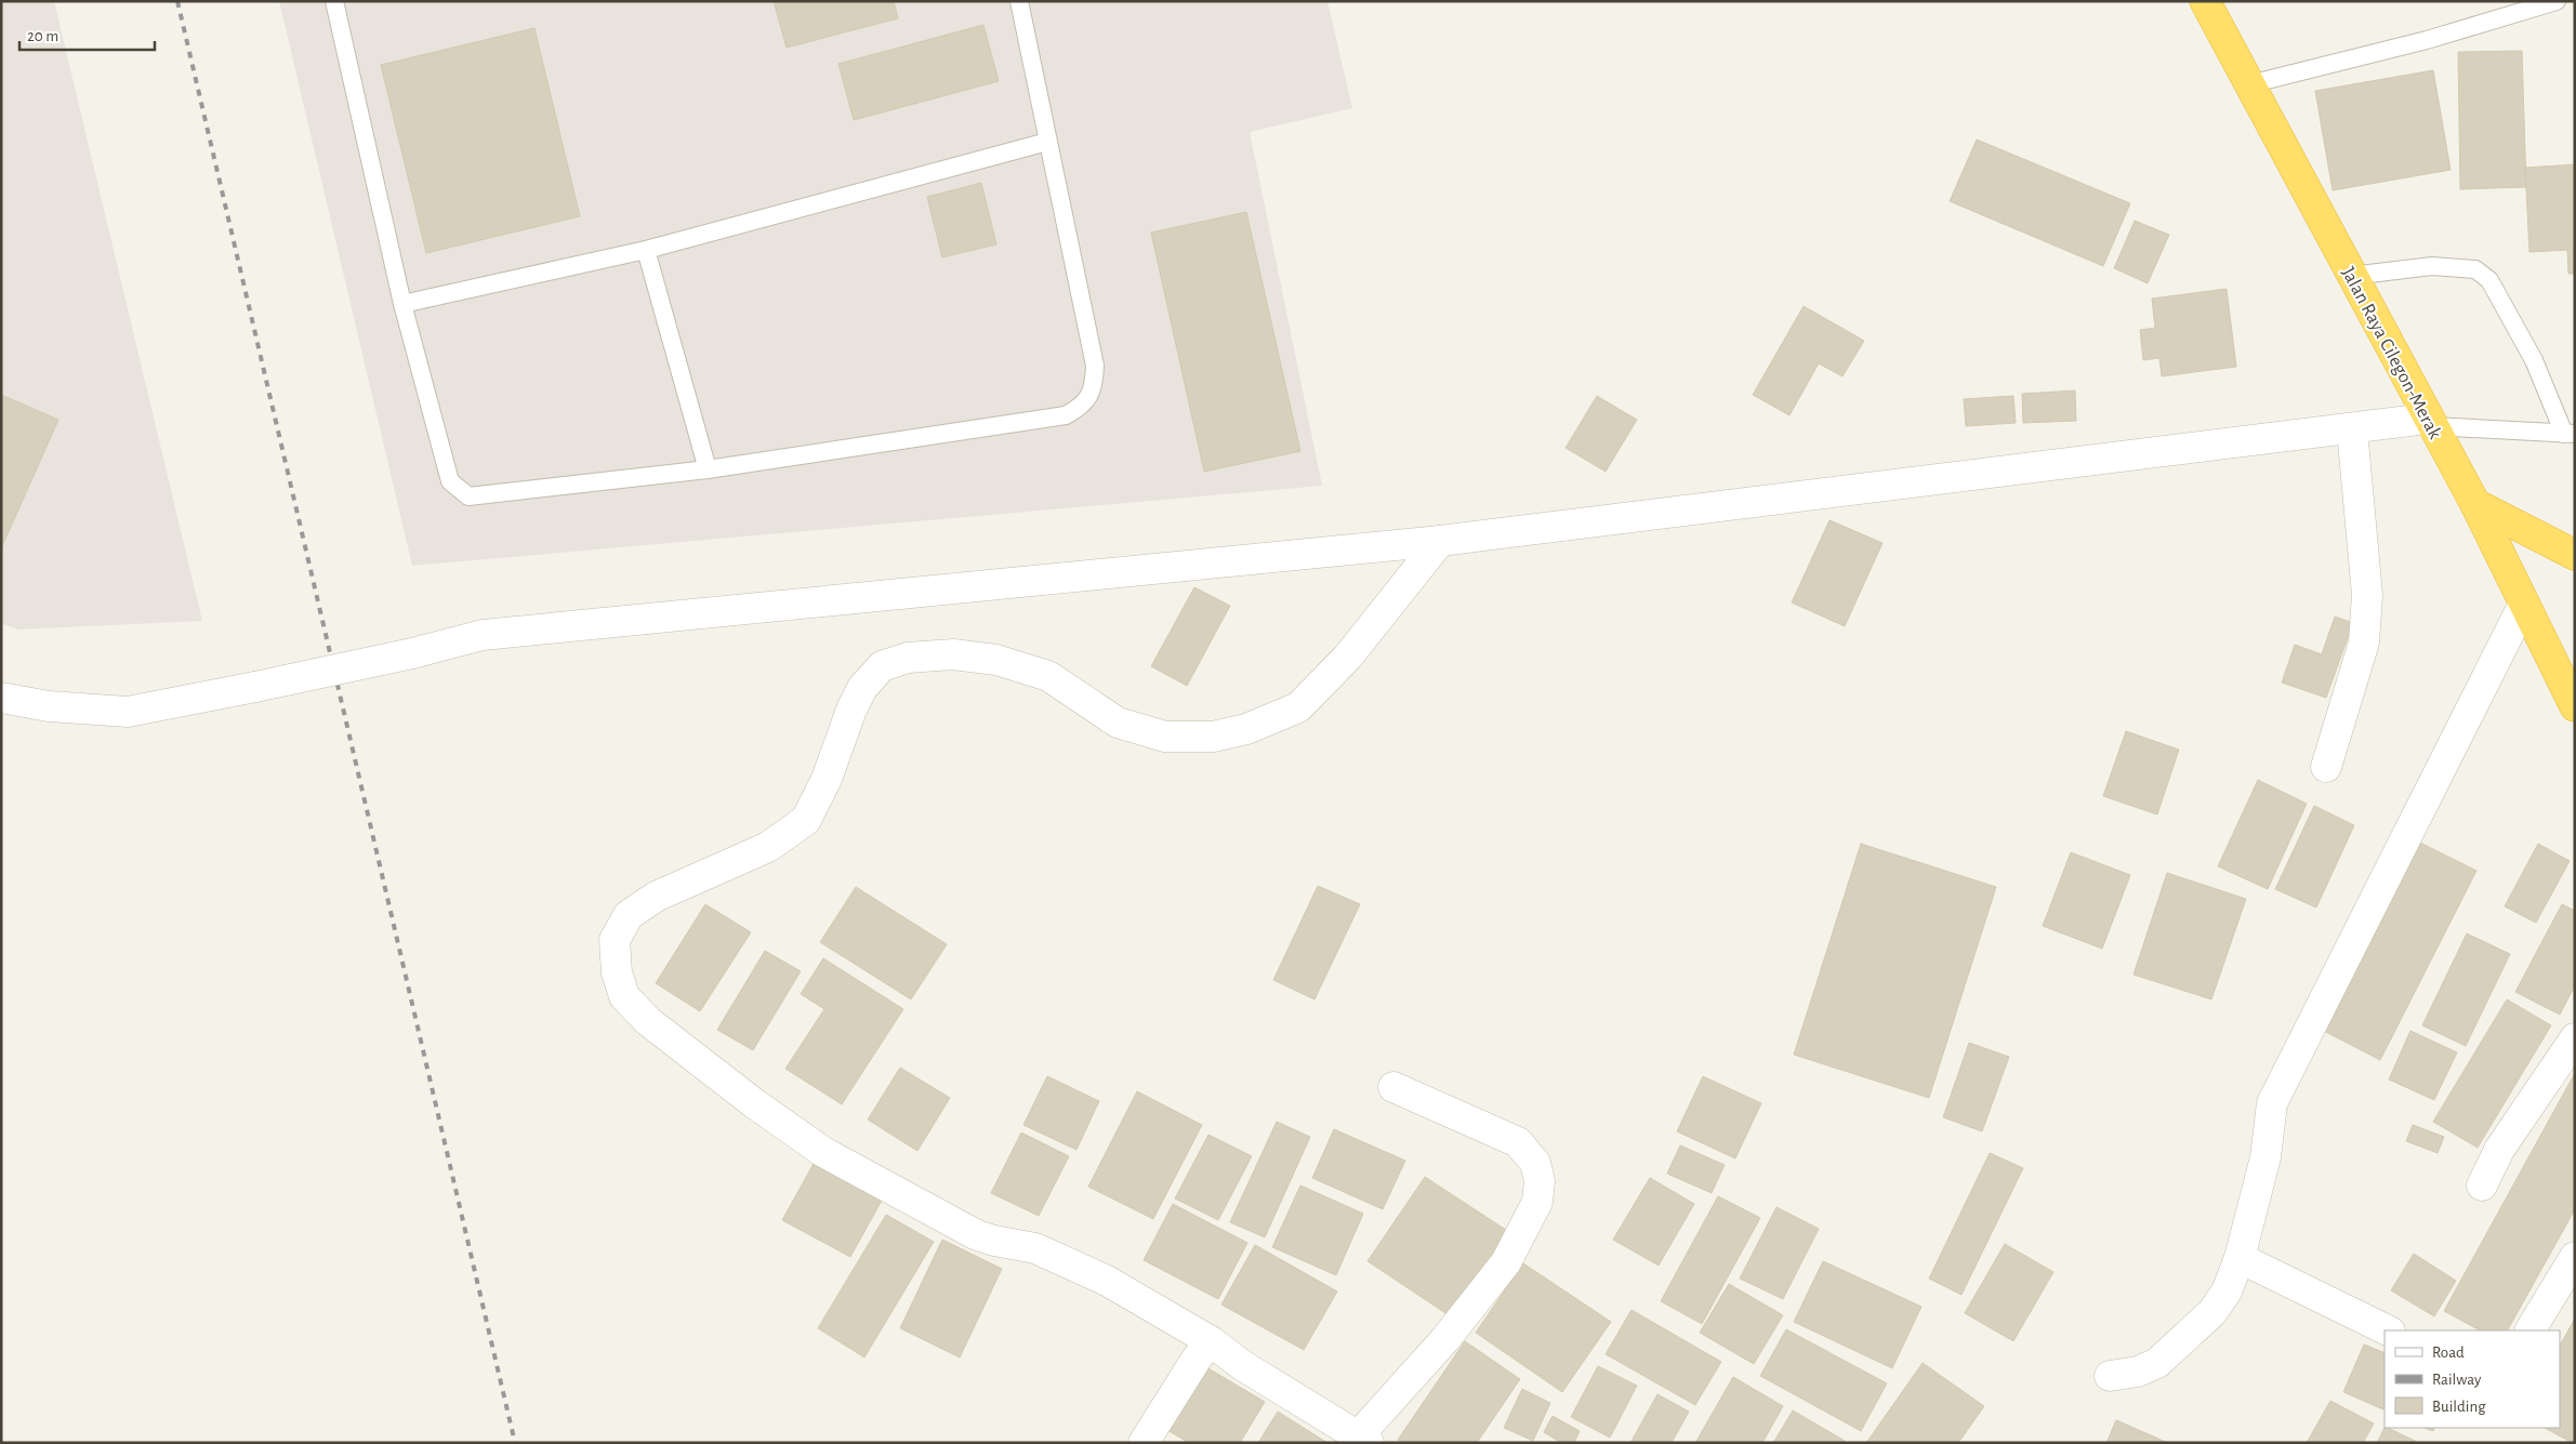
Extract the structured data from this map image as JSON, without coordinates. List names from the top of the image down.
{
  "streets": {
    "highway": ["Jalan Raya Cilegon-Merak"]
  },
  "legend": ["Road", "Railway", "Building"],
  "scale_bar": "20 m"
}
